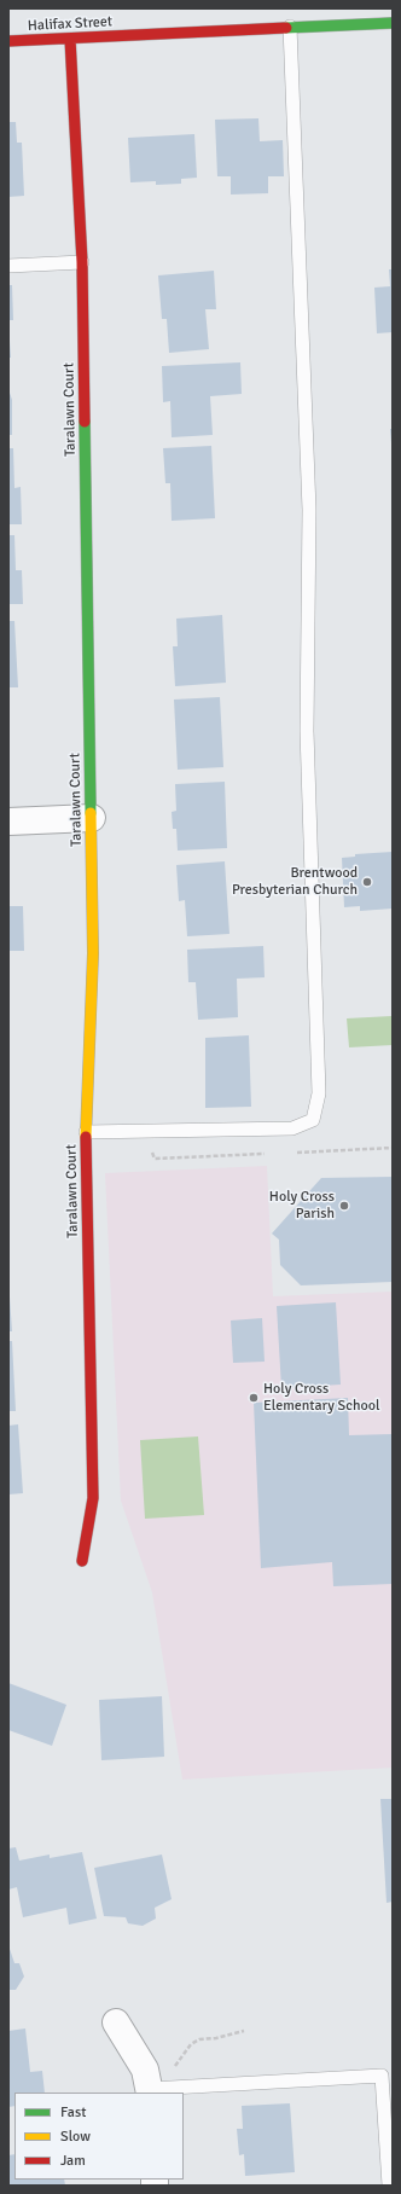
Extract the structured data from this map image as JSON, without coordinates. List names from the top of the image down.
{
  "streets": {
    "street": ["Halifax Street", "Taralawn Court"]
  },
  "crossings": [
    ["Halifax Street", "Taralawn Court"]
  ],
  "places": ["Brentwood Presbyterian Church", "Holy Cross Parish", "Holy Cross Elementary School"],
  "legend": ["Fast", "Slow", "Jam"]
}
